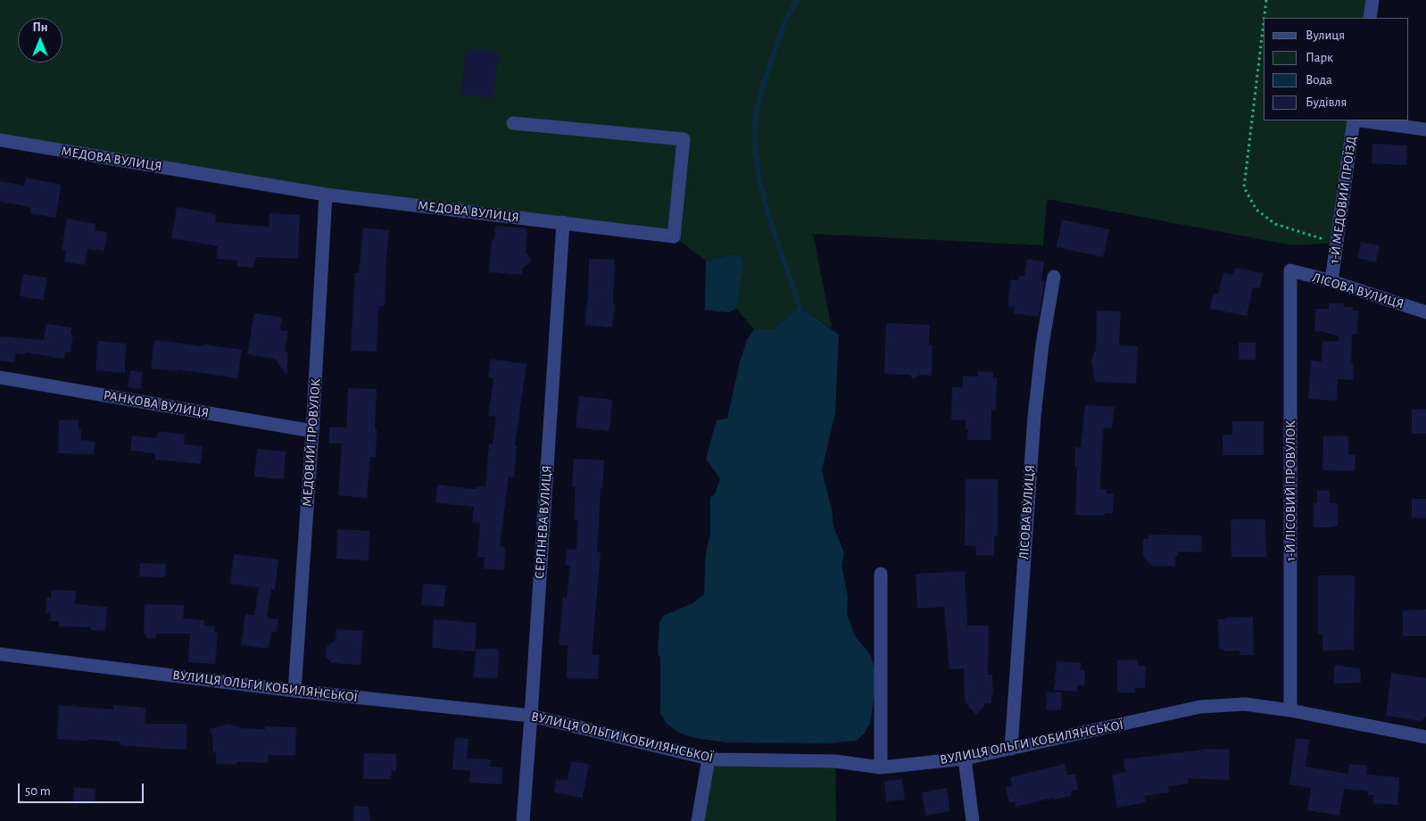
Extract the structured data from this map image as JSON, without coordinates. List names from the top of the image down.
{
  "streets": {
    "street": [
      "МЕДОВА ВУЛИЦЯ",
      "1-Й МЕДОВИЙ ПРОЇЗД",
      "ЛІСОВА ВУЛИЦЯ",
      "РАНКОВА ВУЛИЦЯ",
      "МЕДОВИЙ ПРОВУЛОК",
      "1-Й ЛІСОВИЙ ПРОВУЛОК",
      "СЕРПНЕВА ВУЛИЦЯ",
      "ВУЛИЦЯ ОЛЬГИ КОБИЛЯНСЬКОЇ"
    ]
  },
  "crossings": [
    ["МЕДОВА ВУЛИЦЯ", "МЕДОВИЙ ПРОВУЛОК"],
    ["МЕДОВА ВУЛИЦЯ", "СЕРПНЕВА ВУЛИЦЯ"],
    ["1-Й МЕДОВИЙ ПРОЇЗД", "ЛІСОВА ВУЛИЦЯ"],
    ["ЛІСОВА ВУЛИЦЯ", "1-Й ЛІСОВИЙ ПРОВУЛОК"],
    ["ЛІСОВА ВУЛИЦЯ", "ВУЛИЦЯ ОЛЬГИ КОБИЛЯНСЬКОЇ"],
    ["РАНКОВА ВУЛИЦЯ", "МЕДОВИЙ ПРОВУЛОК"],
    ["МЕДОВИЙ ПРОВУЛОК", "ВУЛИЦЯ ОЛЬГИ КОБИЛЯНСЬКОЇ"],
    ["1-Й ЛІСОВИЙ ПРОВУЛОК", "ВУЛИЦЯ ОЛЬГИ КОБИЛЯНСЬКОЇ"],
    ["СЕРПНЕВА ВУЛИЦЯ", "ВУЛИЦЯ ОЛЬГИ КОБИЛЯНСЬКОЇ"]
  ],
  "legend": [
    "Вулиця",
    "Парк",
    "Вода",
    "Будівля"
  ],
  "scale_bar": "50 m",
  "north": "top"
}
